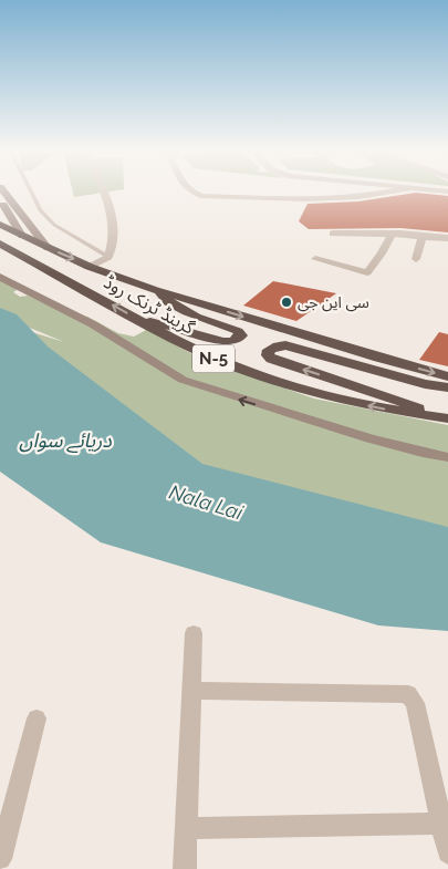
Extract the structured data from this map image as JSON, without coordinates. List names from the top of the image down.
{
  "streets": {
    "highway": ["گرینڈ ٹرنک روڈ", "N-5"]
  },
  "water": ["دریائے سواں", "Nala Lai"],
  "places": ["سی این جی"]
}
